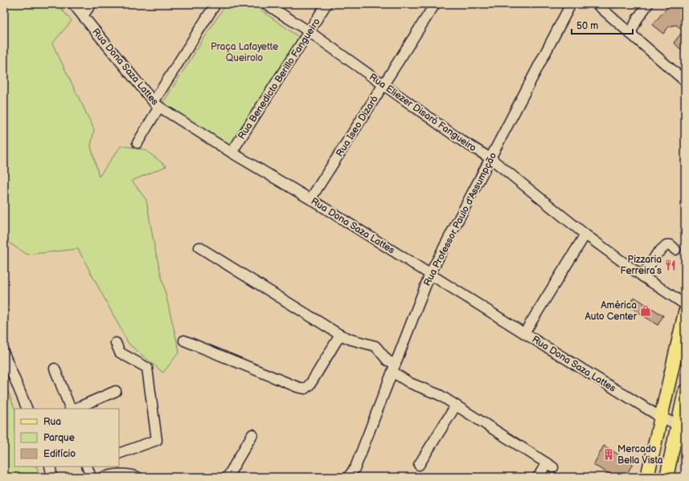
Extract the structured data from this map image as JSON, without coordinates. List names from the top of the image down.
{
  "streets": {
    "street": [
      "Rua Dona Saza Lattes",
      "Rua Benedicto Berillo Fangueiro",
      "Rua Eliezer Disaró Fangueiro",
      "Rua Iseo Dizaró",
      "Rua Professor Paulo d'Assumpção"
    ]
  },
  "crossings": [
    ["Rua Dona Saza Lattes", "Rua Benedicto Berillo Fangueiro"],
    ["Rua Dona Saza Lattes", "Rua Iseo Dizaró"],
    ["Rua Dona Saza Lattes", "Rua Professor Paulo d'Assumpção"],
    ["Rua Benedicto Berillo Fangueiro", "Rua Eliezer Disaró Fangueiro"],
    ["Rua Eliezer Disaró Fangueiro", "Rua Iseo Dizaró"],
    ["Rua Eliezer Disaró Fangueiro", "Rua Professor Paulo d'Assumpção"]
  ],
  "parks": ["Praça Lafayette Queirolo"],
  "places": {
    "restaurant": ["Pizzaria Ferreira´s"],
    "shop": ["América Auto Center"],
    "building": ["Mercado Bella Vista"]
  },
  "legend": ["Rua", "Parque", "Edifício"],
  "scale_bar": "50 m"
}
